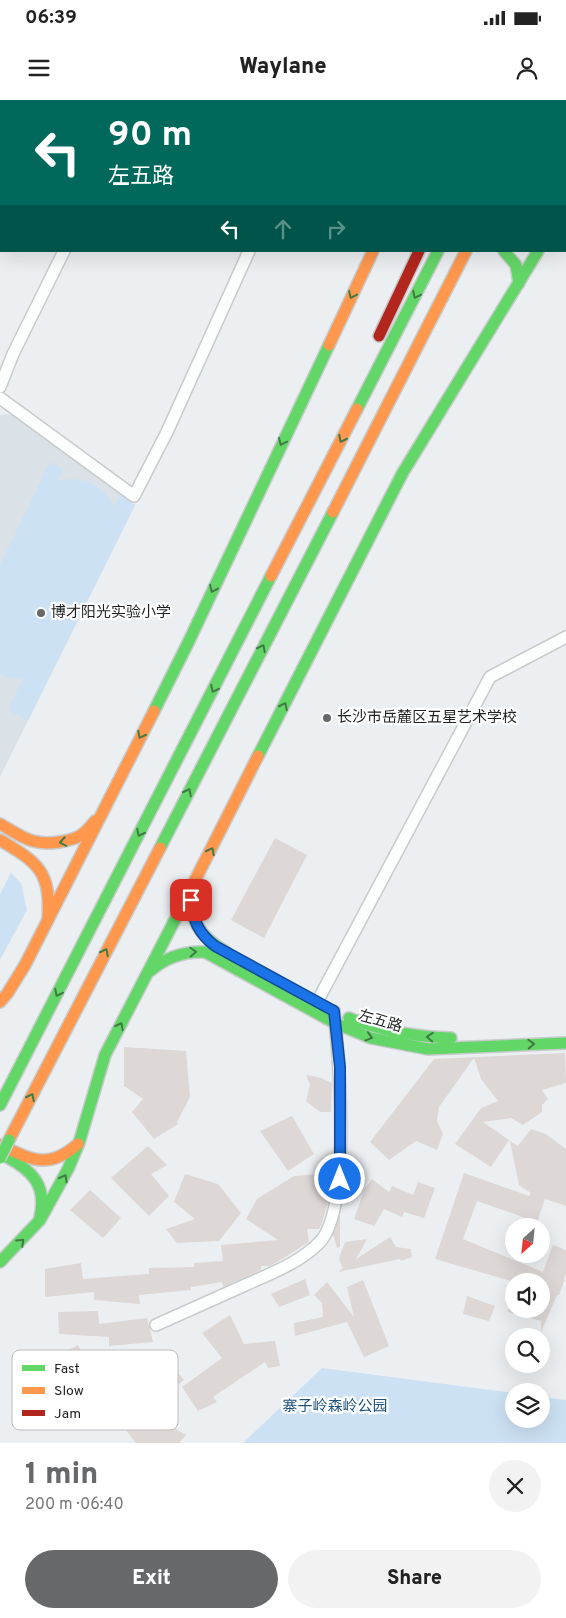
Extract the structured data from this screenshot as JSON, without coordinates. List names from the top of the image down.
{
  "streets": {
    "main road": ["左五路"]
  },
  "parks": ["寨子岭森岭公园"],
  "places": ["博才阳光实验小学", "长沙市岳麓区五星艺术学校"],
  "legend": ["Fast", "Slow", "Jam"],
  "north": "bottom left",
  "page": {
    "status": "06:39",
    "header": "Waylane",
    "turn": ["90 m", "左五路"],
    "heading": ["1 min", "200 m · 06:40"],
    "buttons": ["Exit", "Share"]
  }
}
